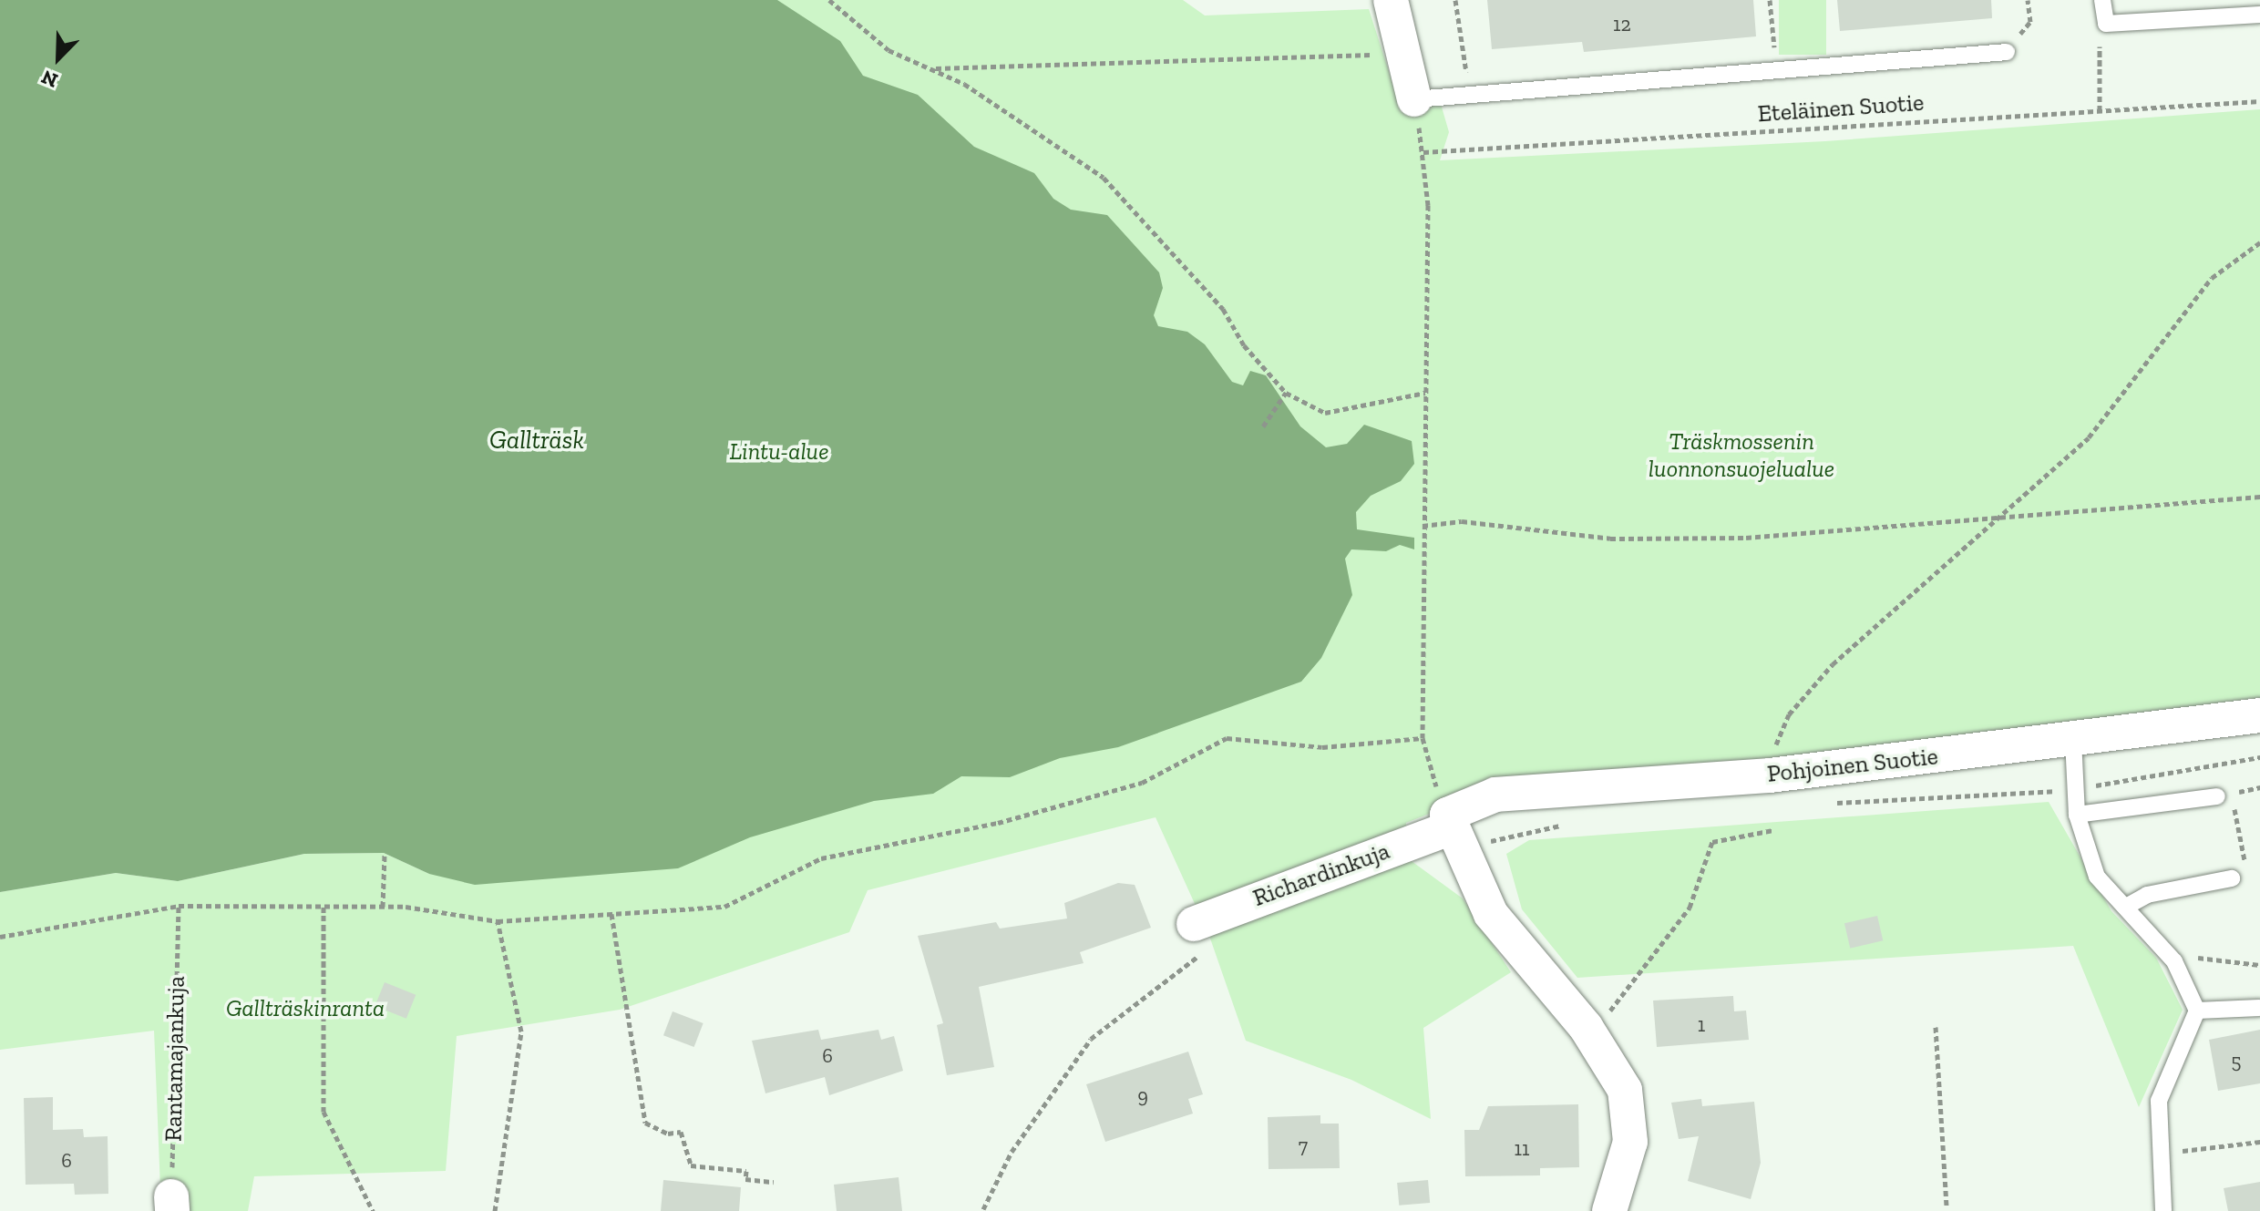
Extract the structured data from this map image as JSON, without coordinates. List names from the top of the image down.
{
  "streets": {
    "street": ["Pohjoinen Suotie", "Richardinkuja"],
    "path": ["Eteläinen Suotie", "Rantamajankuja"]
  },
  "crossings": [
    ["Pohjoinen Suotie", "Richardinkuja"]
  ],
  "water": ["Gallträsk"],
  "parks": ["Träskmossenin luonnonsuojelualue", "Lintu-alue", "Gallträskinranta"],
  "house_numbers": [
    "12",
    "1",
    "6",
    "5",
    "9",
    "7",
    "11",
    "6"
  ],
  "north": "bottom left"
}
